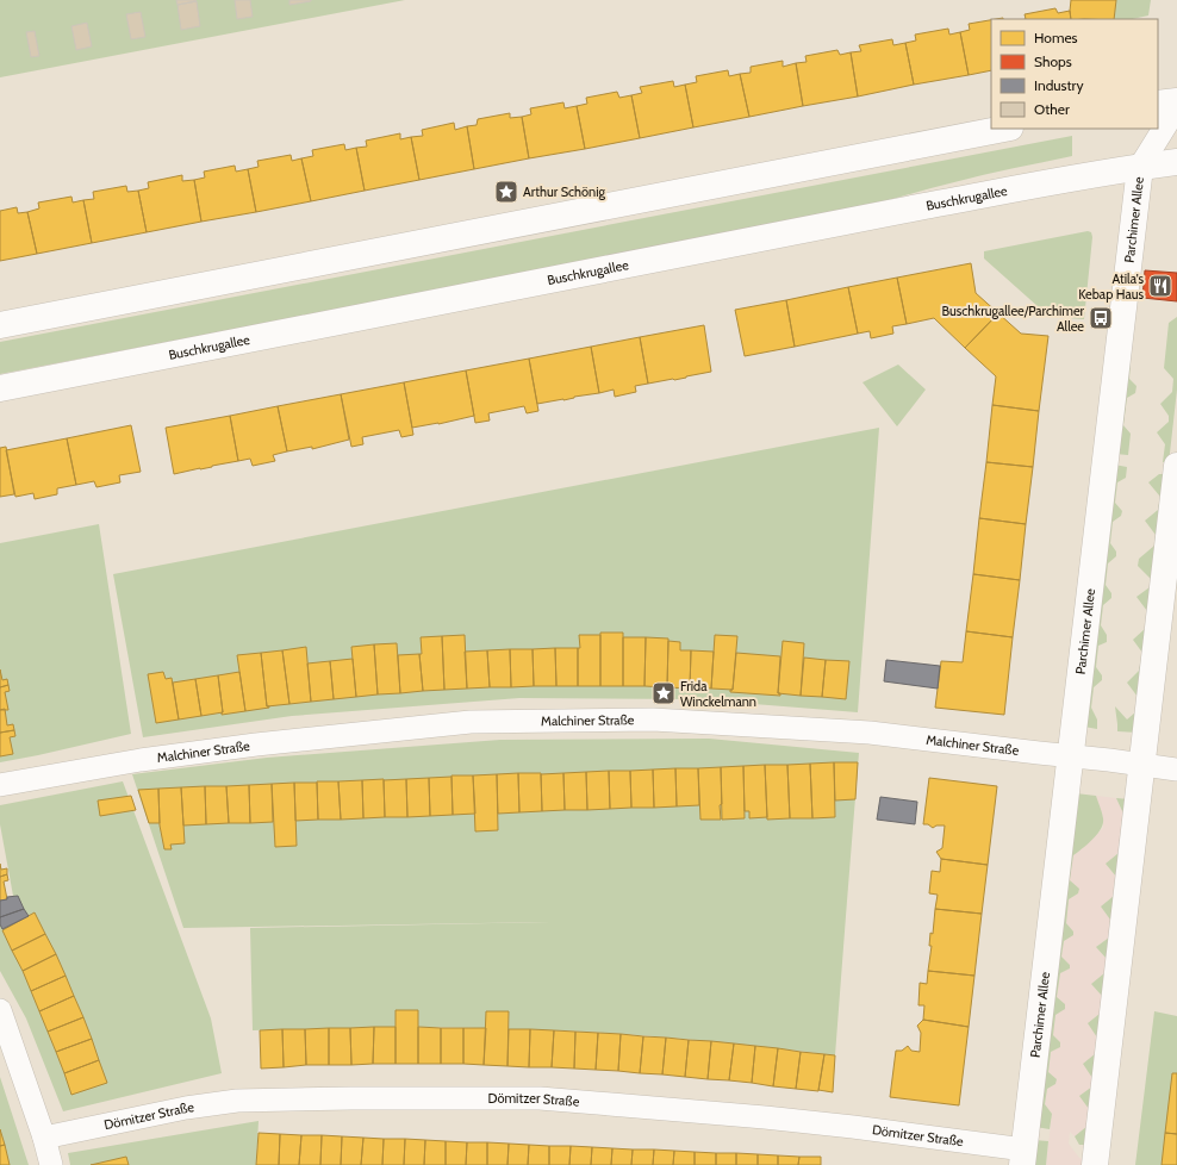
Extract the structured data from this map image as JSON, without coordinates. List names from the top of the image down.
{
  "streets": {
    "main road": ["Buschkrugallee", "Parchimer Allee"],
    "street": ["Malchiner Straße", "Dömitzer Straße"]
  },
  "crossings": [
    ["Buschkrugallee", "Parchimer Allee"],
    ["Parchimer Allee", "Malchiner Straße"],
    ["Parchimer Allee", "Dömitzer Straße"]
  ],
  "places": {
    "place": ["Arthur Schönig", "Frida Winckelmann"],
    "restaurant": ["Atila's Kebap Haus"],
    "bus stop": ["Buschkrugallee/Parchimer Allee"]
  },
  "legend": [
    "Homes",
    "Shops",
    "Industry",
    "Other"
  ]
}
